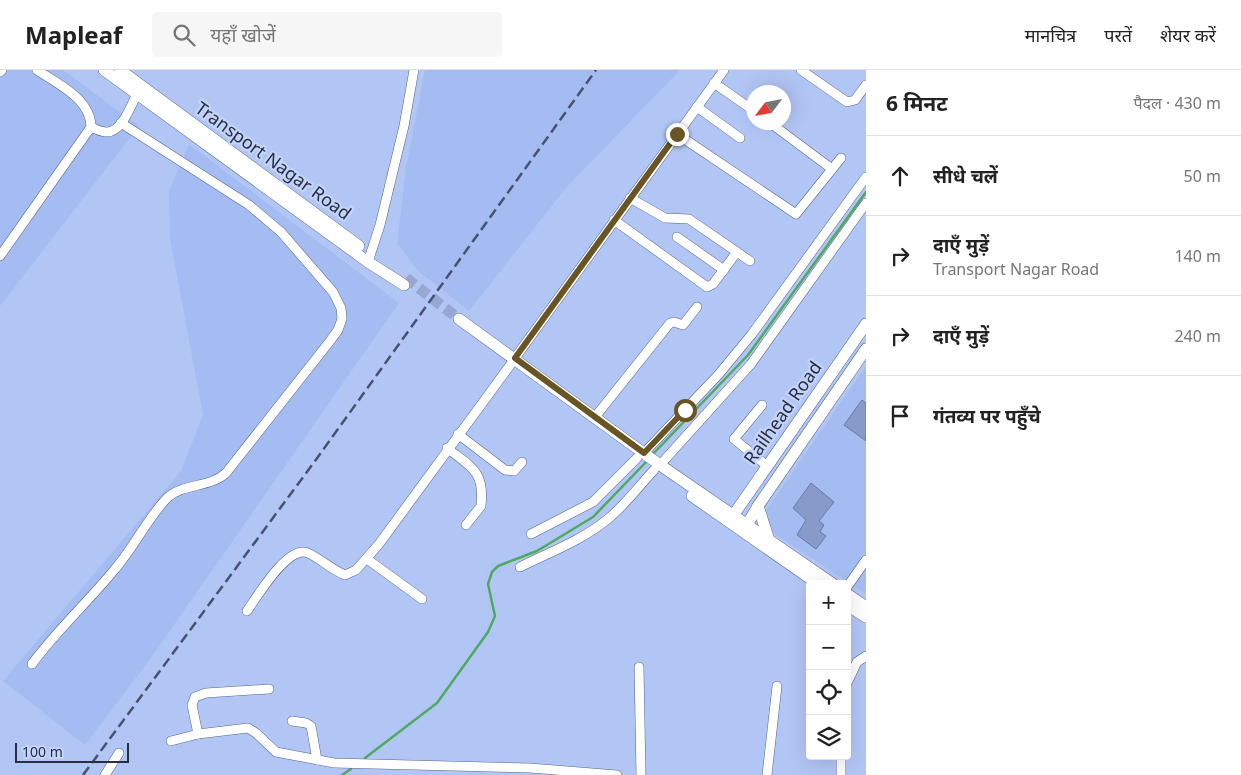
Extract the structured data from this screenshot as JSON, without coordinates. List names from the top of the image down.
{
  "streets": {
    "main road": ["Transport Nagar Road", "Railhead Road"]
  },
  "scale_bar": "100 m",
  "north": "bottom left",
  "page": {
    "header": "Mapleaf",
    "search": "यहाँ खोजें",
    "nav": ["मानचित्र", "परतें", "शेयर करें"],
    "heading": ["6 मिनट", "पैदल · 430 m"],
    "list": [
      ["सीधे चलें", "50 m"],
      ["दाएँ मुड़ें", "Transport Nagar Road", "140 m"],
      ["दाएँ मुड़ें", "240 m"],
      "गंतव्य पर पहुँचे"
    ],
    "map_buttons": ["+", "−"],
    "scale": "100 m"
  }
}
